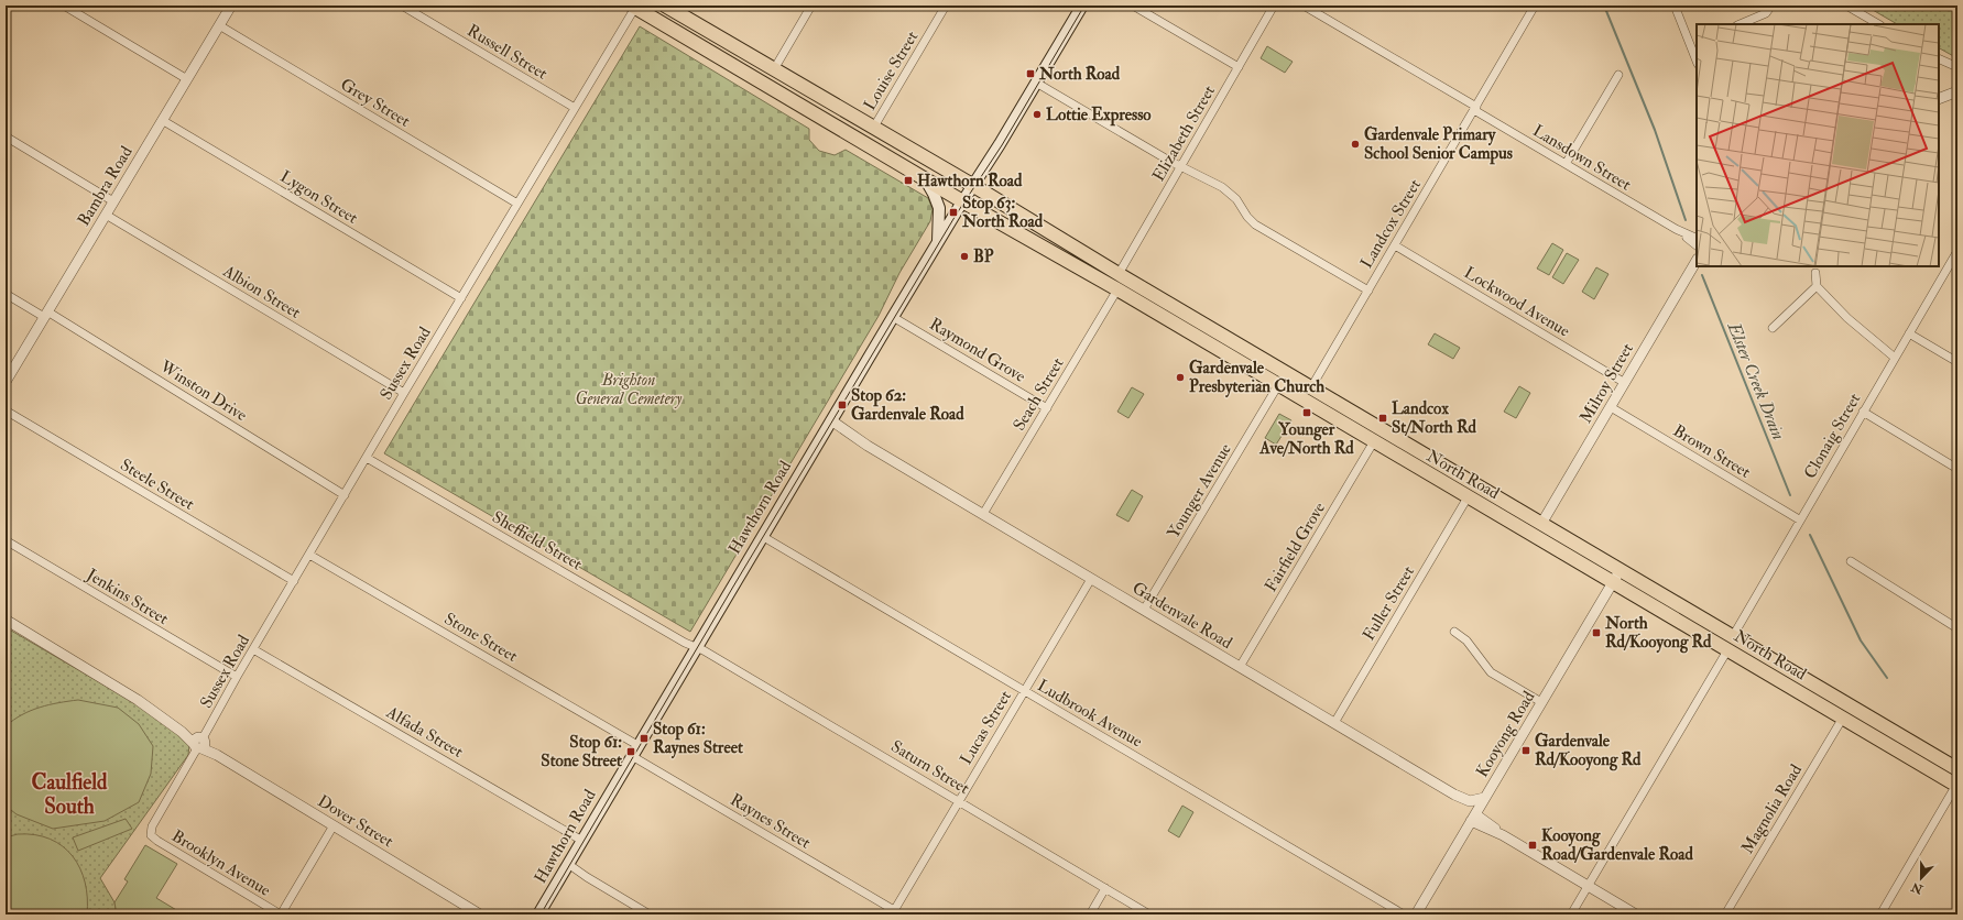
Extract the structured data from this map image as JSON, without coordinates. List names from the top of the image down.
{
  "streets": {
    "highway": ["North Road"],
    "main road": ["Hawthorn Road"],
    "street": [
      "Russell Street",
      "Louise Street",
      "Grey Street",
      "Elizabeth Street",
      "Lansdown Street",
      "Bambra Road",
      "Lygon Street",
      "Landcox Street",
      "Albion Street",
      "Lockwood Avenue",
      "Raymond Grove",
      "Sussex Road",
      "Milroy Street",
      "Winston Drive",
      "Seach Street",
      "Clonaig Street",
      "Brown Street",
      "Steele Street",
      "Younger Avenue",
      "Sheffield Street",
      "Fairfield Grove",
      "Jenkins Street",
      "Fuller Street",
      "Gardenvale Road",
      "Stone Street",
      "Ludbrook Avenue",
      "Lucas Street",
      "Alfada Street",
      "Kooyong Road",
      "Saturn Street",
      "Magnolia Road",
      "Dover Street",
      "Raynes Street",
      "Brooklyn Avenue"
    ]
  },
  "crossings": [
    ["Russell Street", "Sussex Road"],
    ["Louise Street", "North Road"],
    ["Grey Street", "Bambra Road"],
    ["Grey Street", "Sussex Road"],
    ["Elizabeth Street", "North Road"],
    ["Lansdown Street", "Landcox Street"],
    ["Bambra Road", "Lygon Street"],
    ["Bambra Road", "Albion Street"],
    ["Bambra Road", "Winston Drive"],
    ["Lygon Street", "Sussex Road"],
    ["Landcox Street", "Lockwood Avenue"],
    ["Landcox Street", "North Road"],
    ["Albion Street", "Sussex Road"],
    ["Lockwood Avenue", "Milroy Street"],
    ["Raymond Grove", "Seach Street"],
    ["Raymond Grove", "Hawthorn Road"],
    ["Sussex Road", "Winston Drive"],
    ["Sussex Road", "North Road"],
    ["Sussex Road", "Steele Street"],
    ["Sussex Road", "Sheffield Street"],
    ["Sussex Road", "Jenkins Street"],
    ["Sussex Road", "Stone Street"],
    ["Sussex Road", "Alfada Street"],
    ["Sussex Road", "Dover Street"],
    ["Sussex Road", "Brooklyn Avenue"],
    ["Milroy Street", "Brown Street"],
    ["Milroy Street", "North Road"],
    ["Seach Street", "North Road"],
    ["Seach Street", "Gardenvale Road"],
    ["Clonaig Street", "Brown Street"],
    ["Clonaig Street", "North Road"],
    ["North Road", "Younger Avenue"],
    ["North Road", "Hawthorn Road"],
    ["North Road", "Fairfield Grove"],
    ["North Road", "Fuller Street"],
    ["North Road", "Kooyong Road"],
    ["North Road", "Magnolia Road"],
    ["Younger Avenue", "Gardenvale Road"],
    ["Hawthorn Road", "Sheffield Street"],
    ["Hawthorn Road", "Gardenvale Road"],
    ["Hawthorn Road", "Stone Street"],
    ["Hawthorn Road", "Ludbrook Avenue"],
    ["Hawthorn Road", "Alfada Street"],
    ["Hawthorn Road", "Saturn Street"],
    ["Hawthorn Road", "Raynes Street"],
    ["Sheffield Street", "Saturn Street"],
    ["Fairfield Grove", "Gardenvale Road"],
    ["Fuller Street", "Gardenvale Road"],
    ["Gardenvale Road", "Lucas Street"],
    ["Gardenvale Road", "Kooyong Road"],
    ["Ludbrook Avenue", "Lucas Street"],
    ["Lucas Street", "Saturn Street"],
    ["Lucas Street", "Raynes Street"]
  ],
  "districts": ["Caulfield South"],
  "water": ["Elster Creek Drain"],
  "parks": ["Brighton General Cemetery"],
  "places": {
    "transit": [
      "North Road",
      "Hawthorn Road",
      "Stop 63: North Road",
      "Stop 62: Gardenvale Road",
      "Younger Ave/North Rd",
      "Landcox St/North Rd",
      "North Rd/Kooyong Rd",
      "Stop 61: Raynes Street",
      "Gardenvale Rd/Kooyong Rd",
      "Stop 61: Stone Street",
      "Kooyong Road/Gardenvale Road"
    ],
    "other": [
      "Lottie Expresso",
      "Gardenvale Primary School Senior Campus",
      "BP",
      "Gardenvale Presbyterian Church"
    ]
  },
  "north": "bottom"
}
